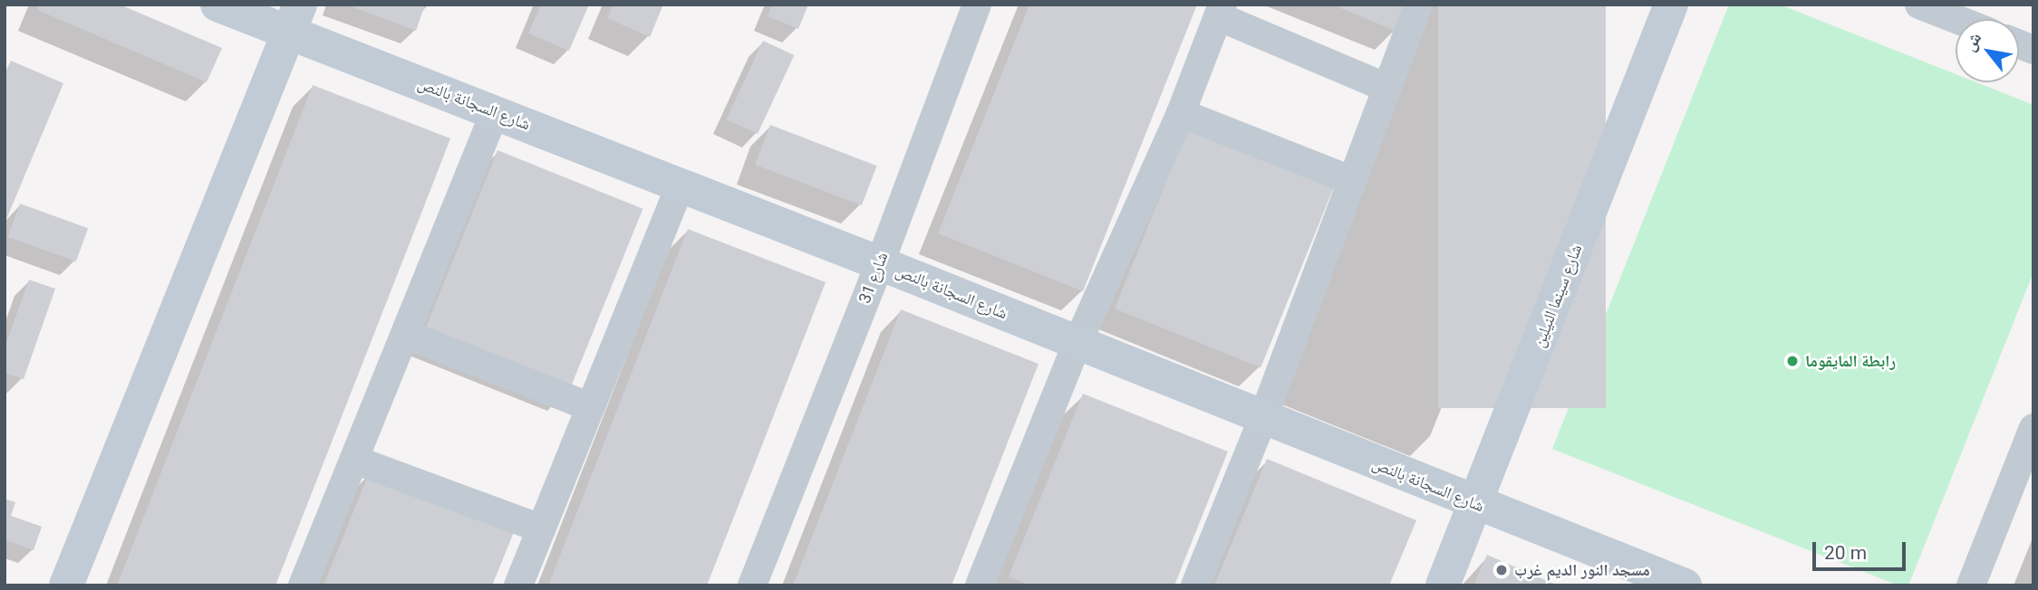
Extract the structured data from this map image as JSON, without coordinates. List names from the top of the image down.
{
  "streets": {
    "street": ["شارع السجانة بالنص", "شارع 31", "شارع سينما النيلين"]
  },
  "crossings": [
    ["شارع السجانة بالنص", "شارع 31"],
    ["شارع السجانة بالنص", "شارع سينما النيلين"]
  ],
  "places": ["رابطة المايقوما", "مسجد النور الديم غرب"],
  "scale_bar": "20 m",
  "north": "top left"
}
